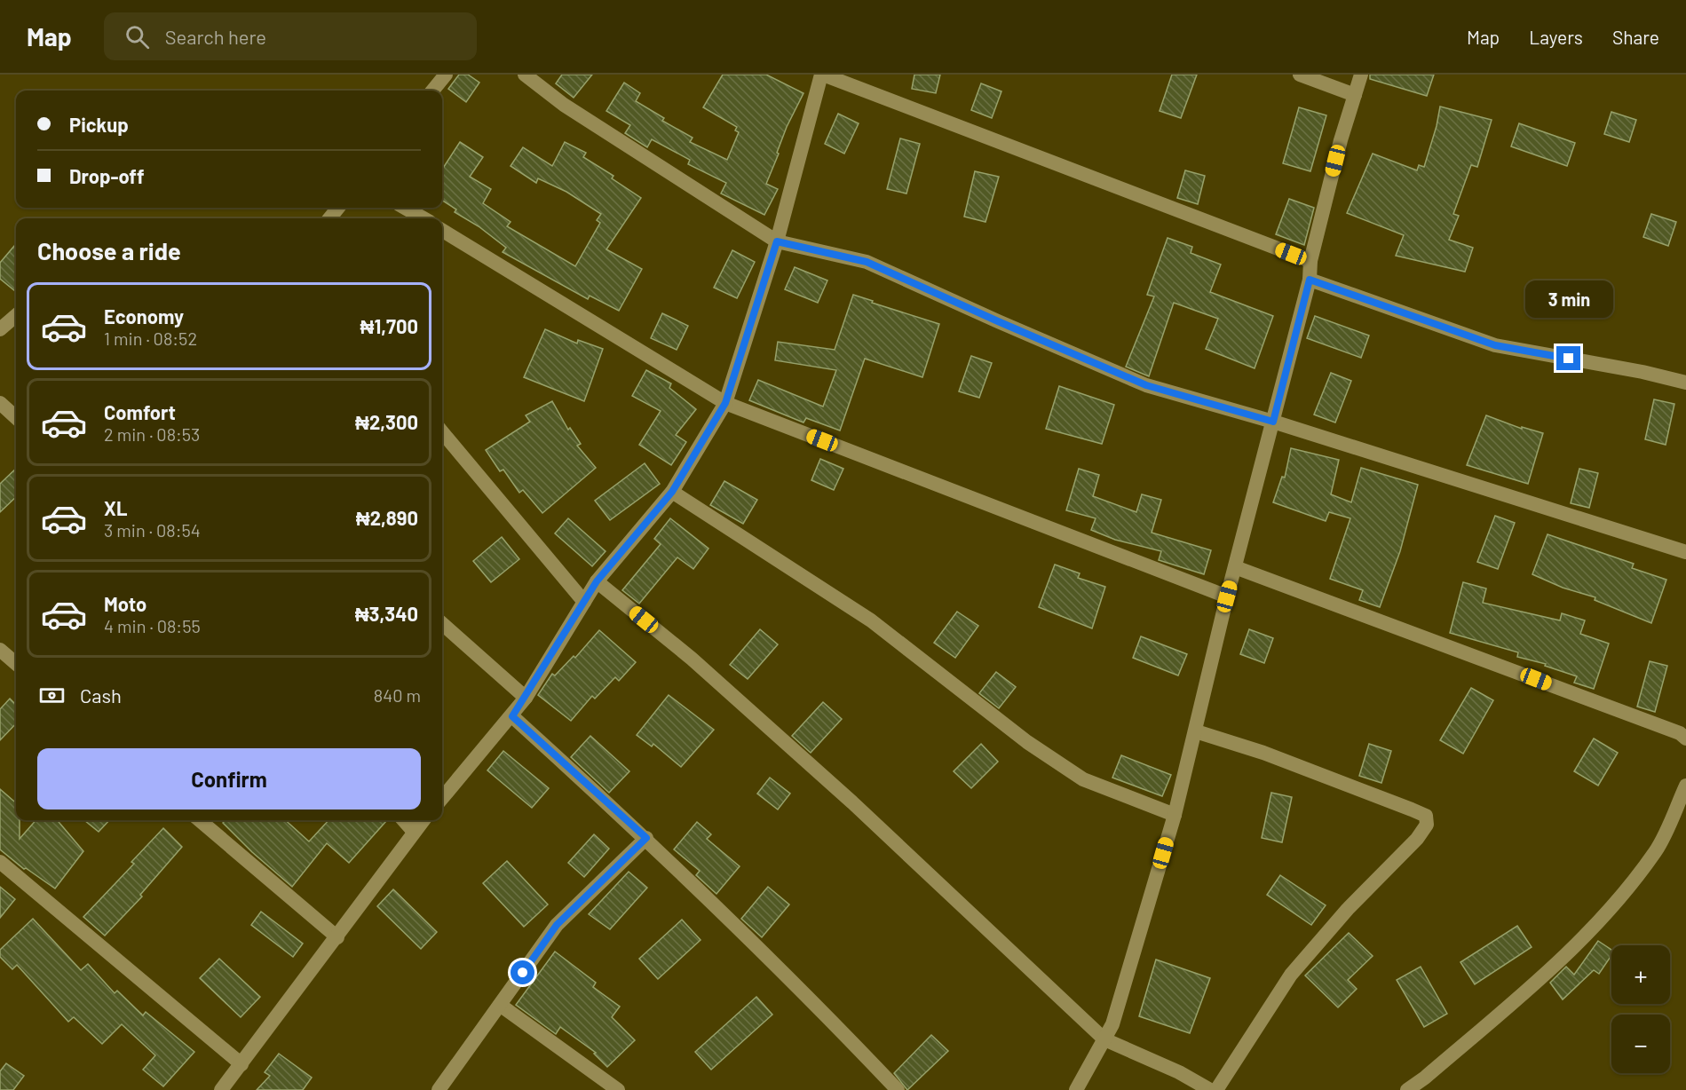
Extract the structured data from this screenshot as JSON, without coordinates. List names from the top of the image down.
{
  "page": {
    "header": "Map",
    "search": "Search here",
    "nav": ["Map", "Layers", "Share"],
    "banner": ["Pickup", "Drop-off"],
    "heading": "Choose a ride",
    "bubble": "3 min",
    "list": [
      {
        "name": "Economy",
        "note": "1 min · 08:52",
        "value": "₦1,700"
      },
      {
        "name": "Comfort",
        "note": "2 min · 08:53",
        "value": "₦2,300"
      },
      {
        "name": "XL",
        "note": "3 min · 08:54",
        "value": "₦2,890"
      },
      {
        "name": "Moto",
        "note": "4 min · 08:55",
        "value": "₦3,340"
      }
    ],
    "pay": ["Cash", "840 m"],
    "buttons": "Confirm",
    "map_buttons": ["+", "−"]
  }
}
